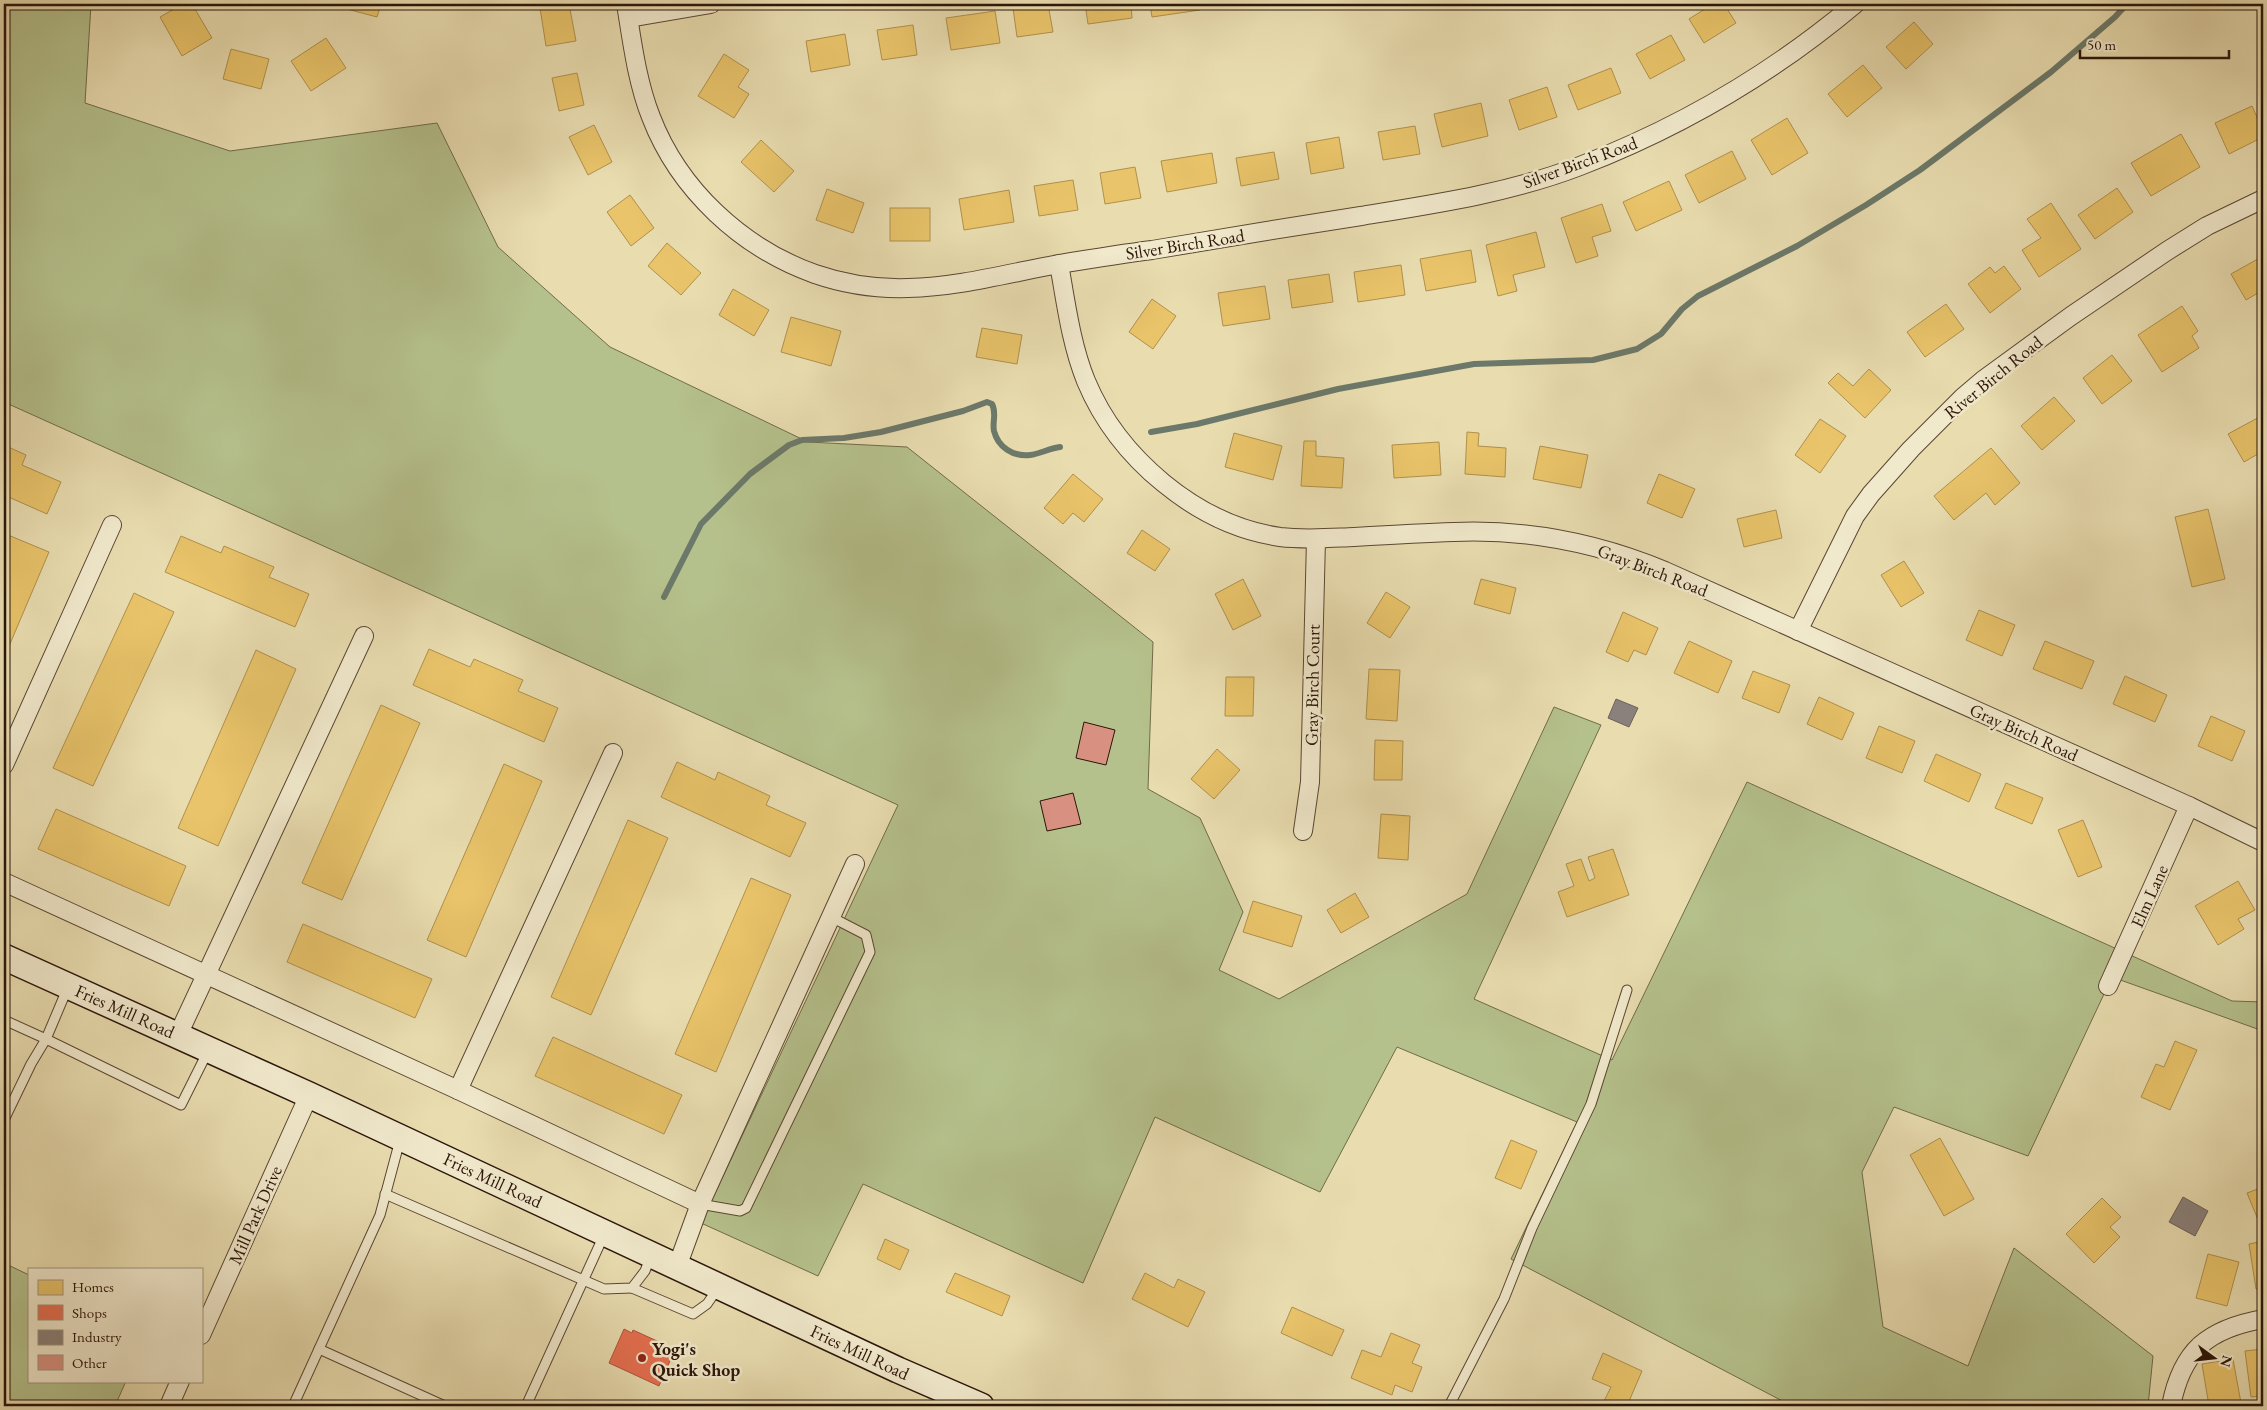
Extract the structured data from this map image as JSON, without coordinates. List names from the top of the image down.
{
  "streets": {
    "main road": ["Fries Mill Road"],
    "street": [
      "Silver Birch Road",
      "River Birch Road",
      "Gray Birch Road",
      "Gray Birch Court",
      "Elm Lane",
      "Mill Park Drive"
    ]
  },
  "crossings": [
    ["Silver Birch Road", "Gray Birch Road"],
    ["River Birch Road", "Gray Birch Road"],
    ["Gray Birch Road", "Gray Birch Court"],
    ["Gray Birch Road", "Elm Lane"],
    ["Fries Mill Road", "Mill Park Drive"]
  ],
  "places": ["Yogi's Quick Shop"],
  "legend": [
    "Homes",
    "Shops",
    "Industry",
    "Other"
  ],
  "scale_bar": "50 m",
  "north": "right"
}
